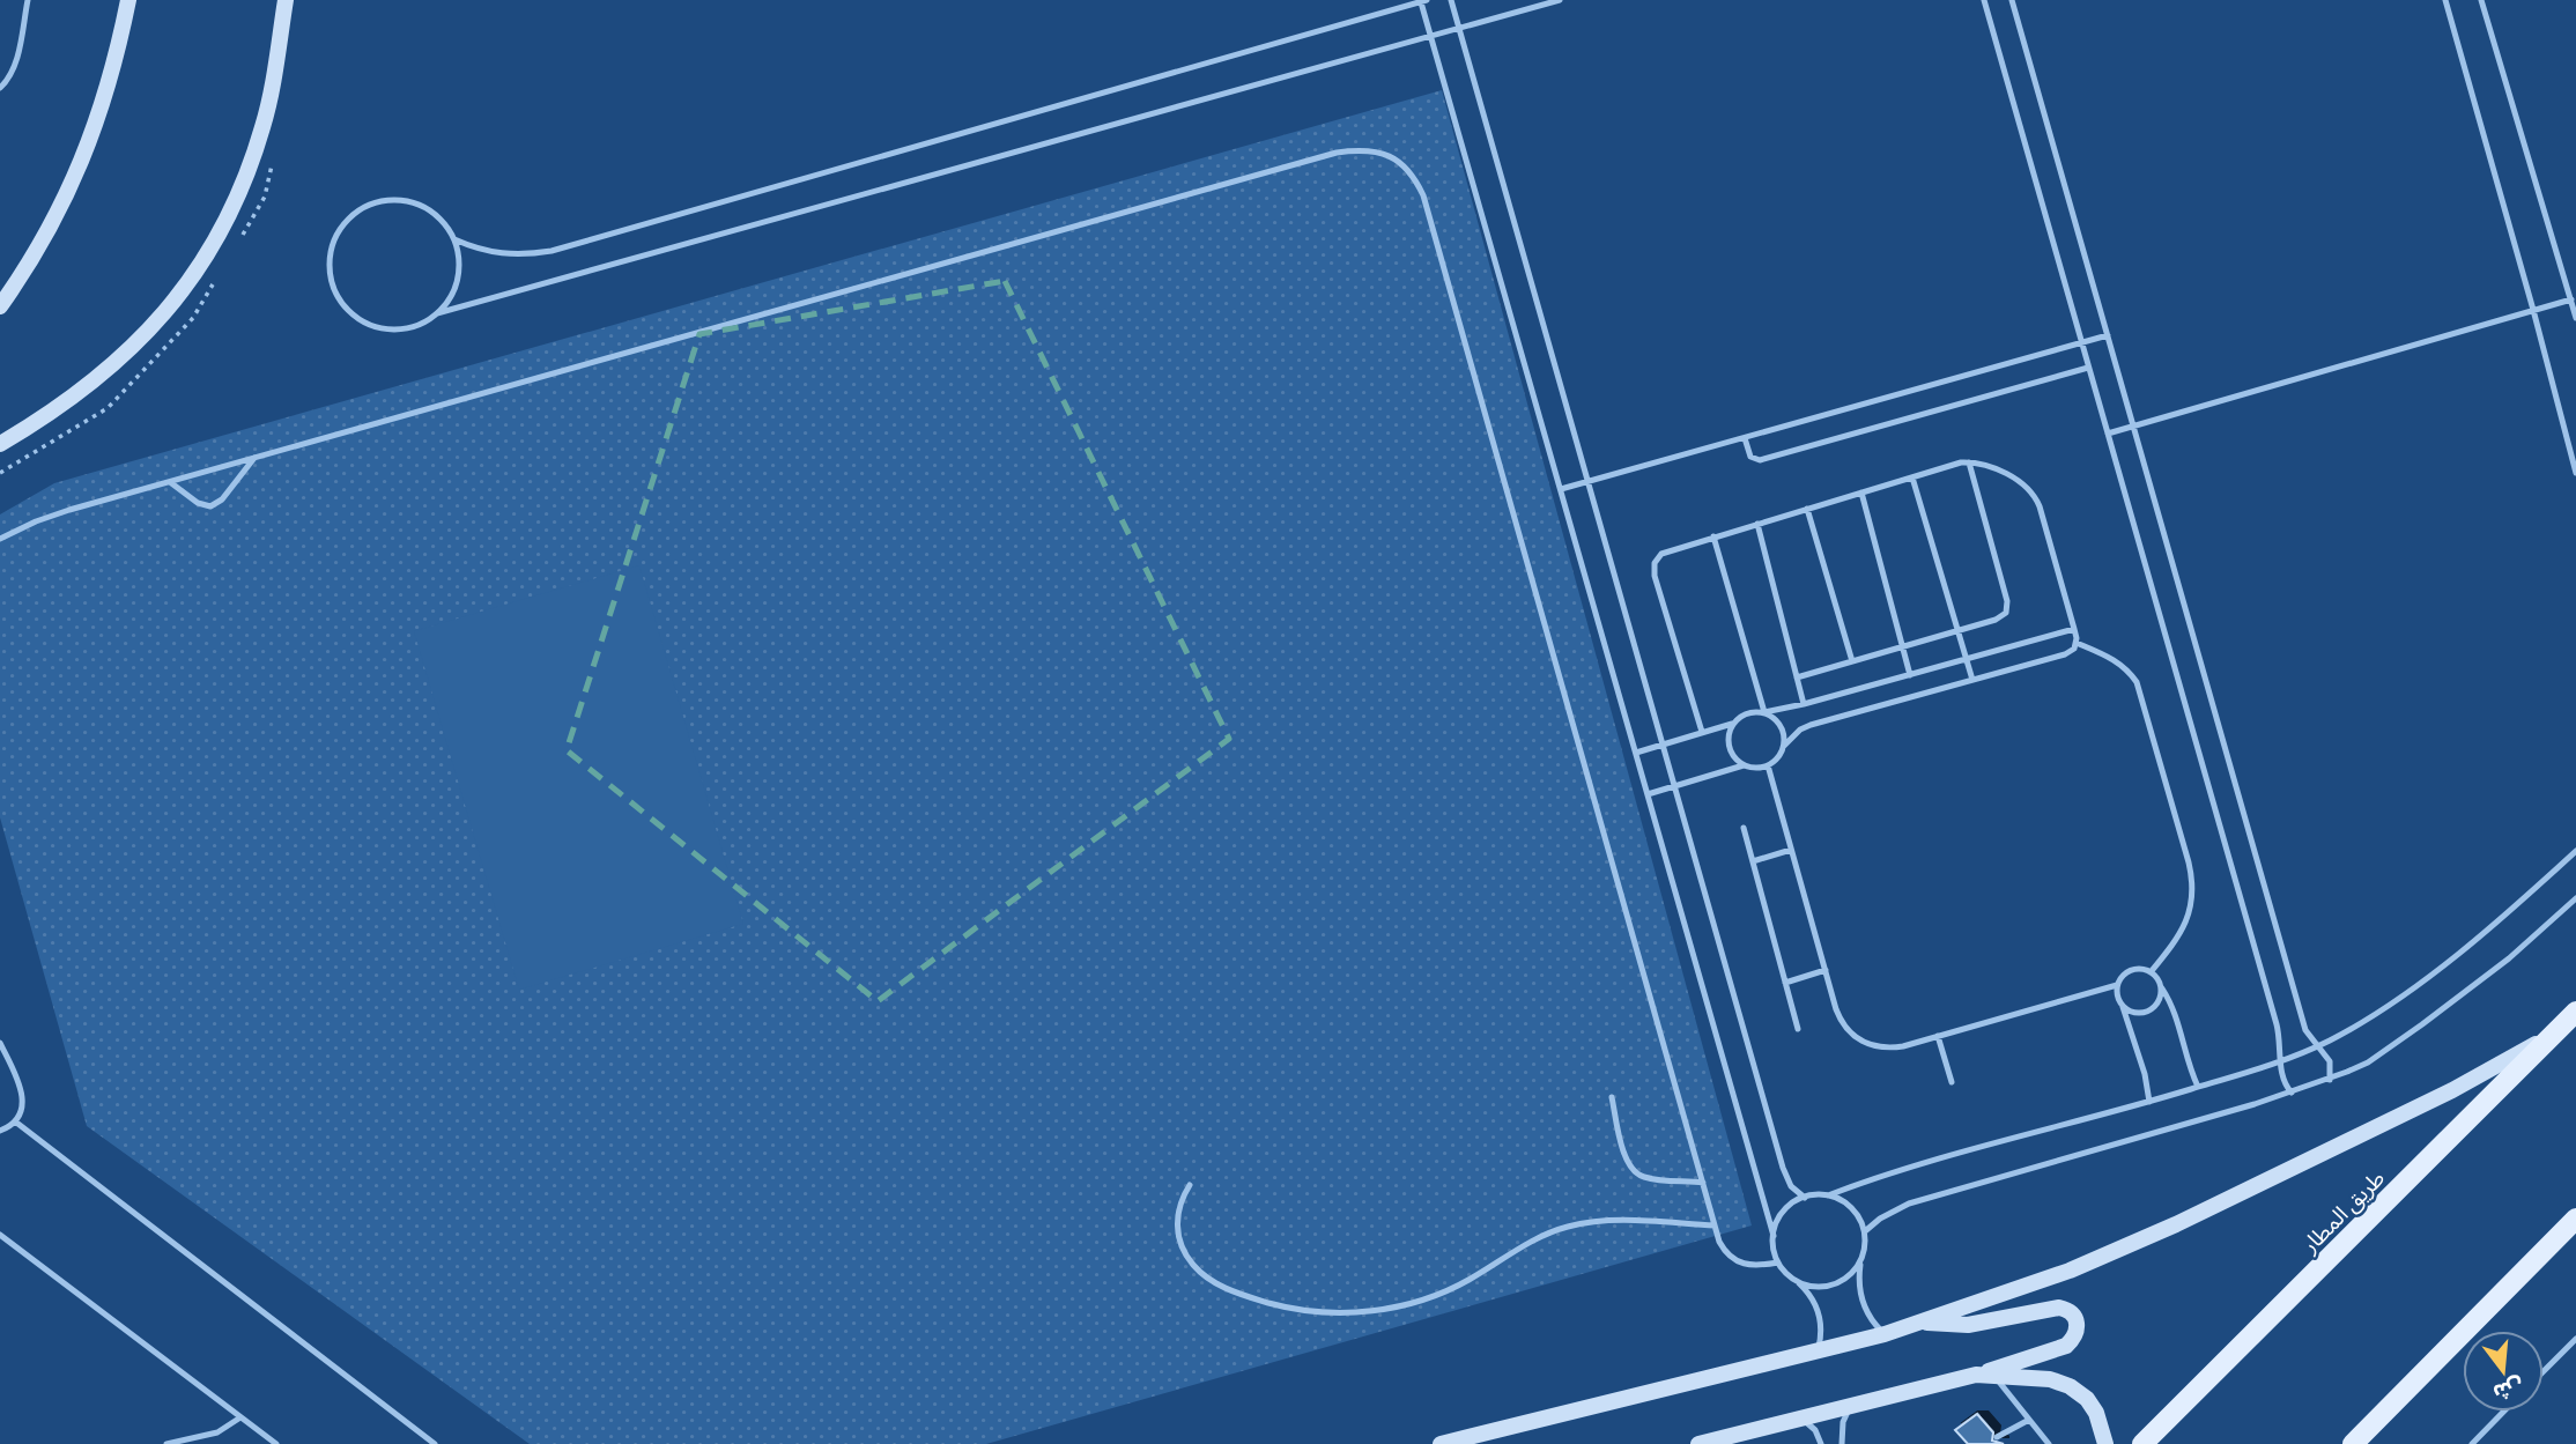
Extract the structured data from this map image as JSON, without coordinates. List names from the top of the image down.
{
  "streets": {
    "main road": ["طريق المطار"]
  },
  "north": "bottom"
}
